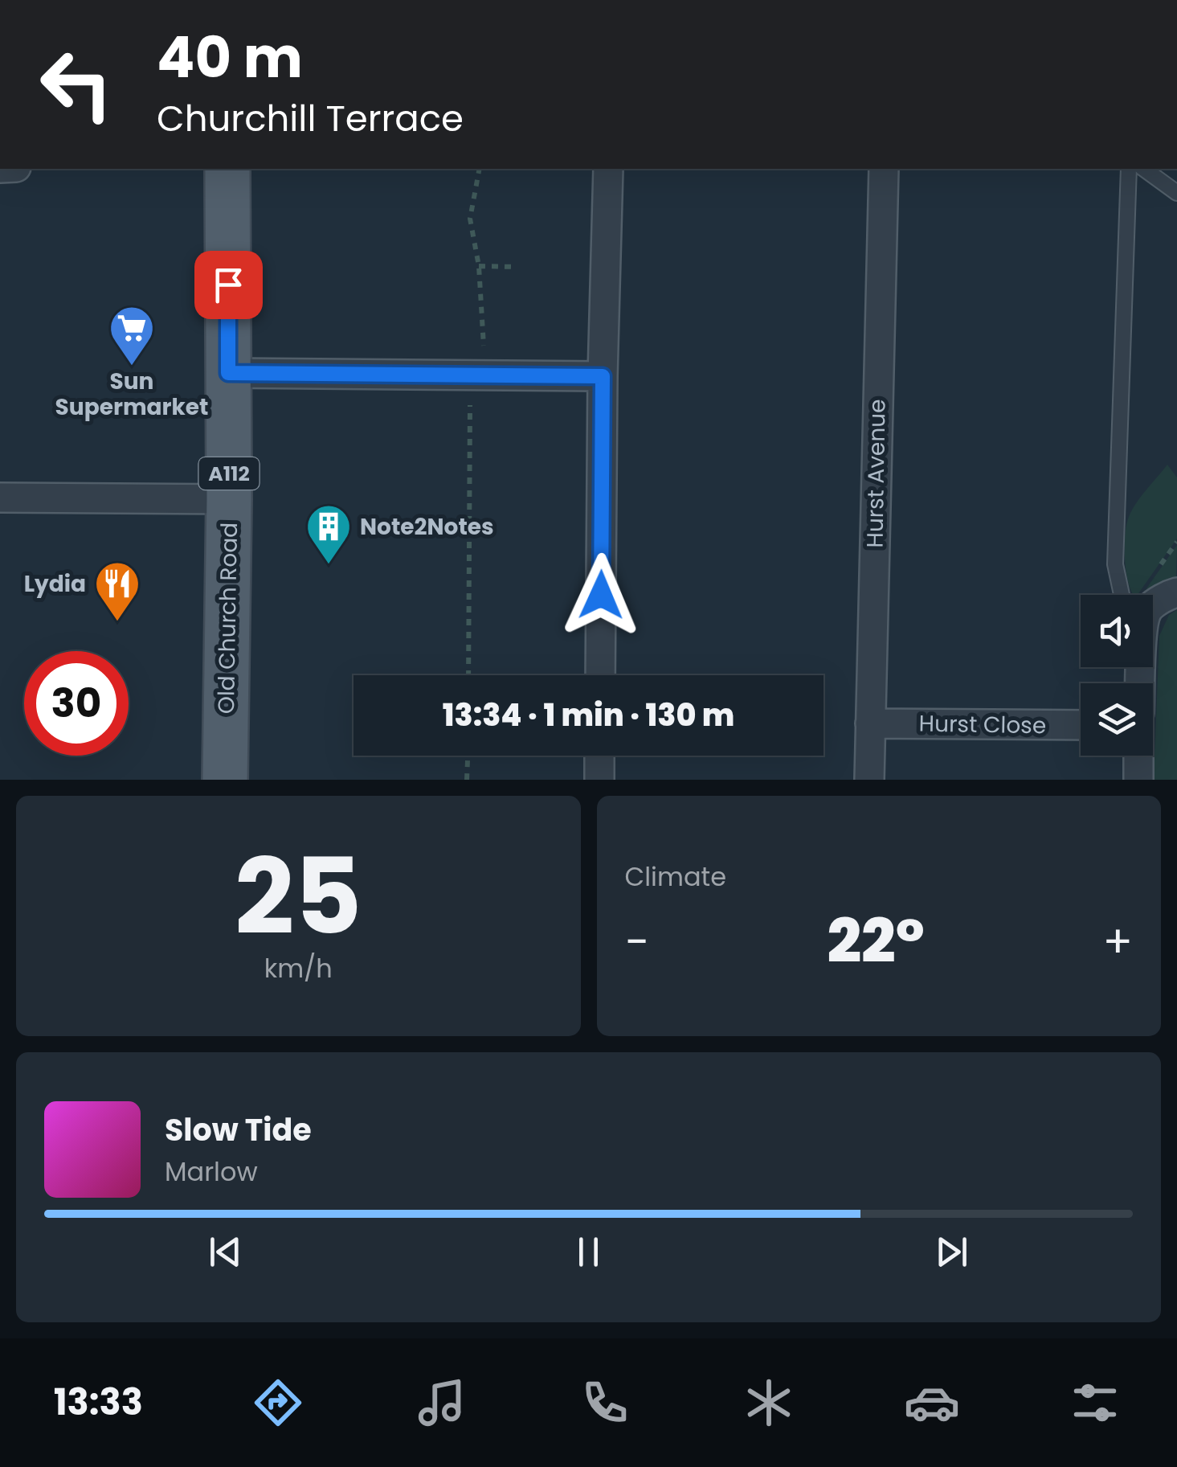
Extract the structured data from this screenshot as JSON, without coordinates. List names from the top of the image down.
{
  "streets": {
    "main road": ["A112", "Old Church Road"],
    "street": ["Hurst Avenue", "Hurst Close"]
  },
  "crossings": [
    ["Hurst Avenue", "Hurst Close"]
  ],
  "places": {
    "supermarket": ["Sun Supermarket"],
    "building": ["Note2Notes"],
    "restaurant": ["Lydia"]
  },
  "page": {
    "turn": ["40 m", "Churchill Terrace"],
    "limit": "30",
    "trip": "13:34 · 1 min · 130 m",
    "tile": [
      ["25", "km/h"],
      "Climate"
    ],
    "heat": ["−", "22°", "+"],
    "song": ["Slow Tide", "Marlow"],
    "tabs": "13:33"
  }
}
